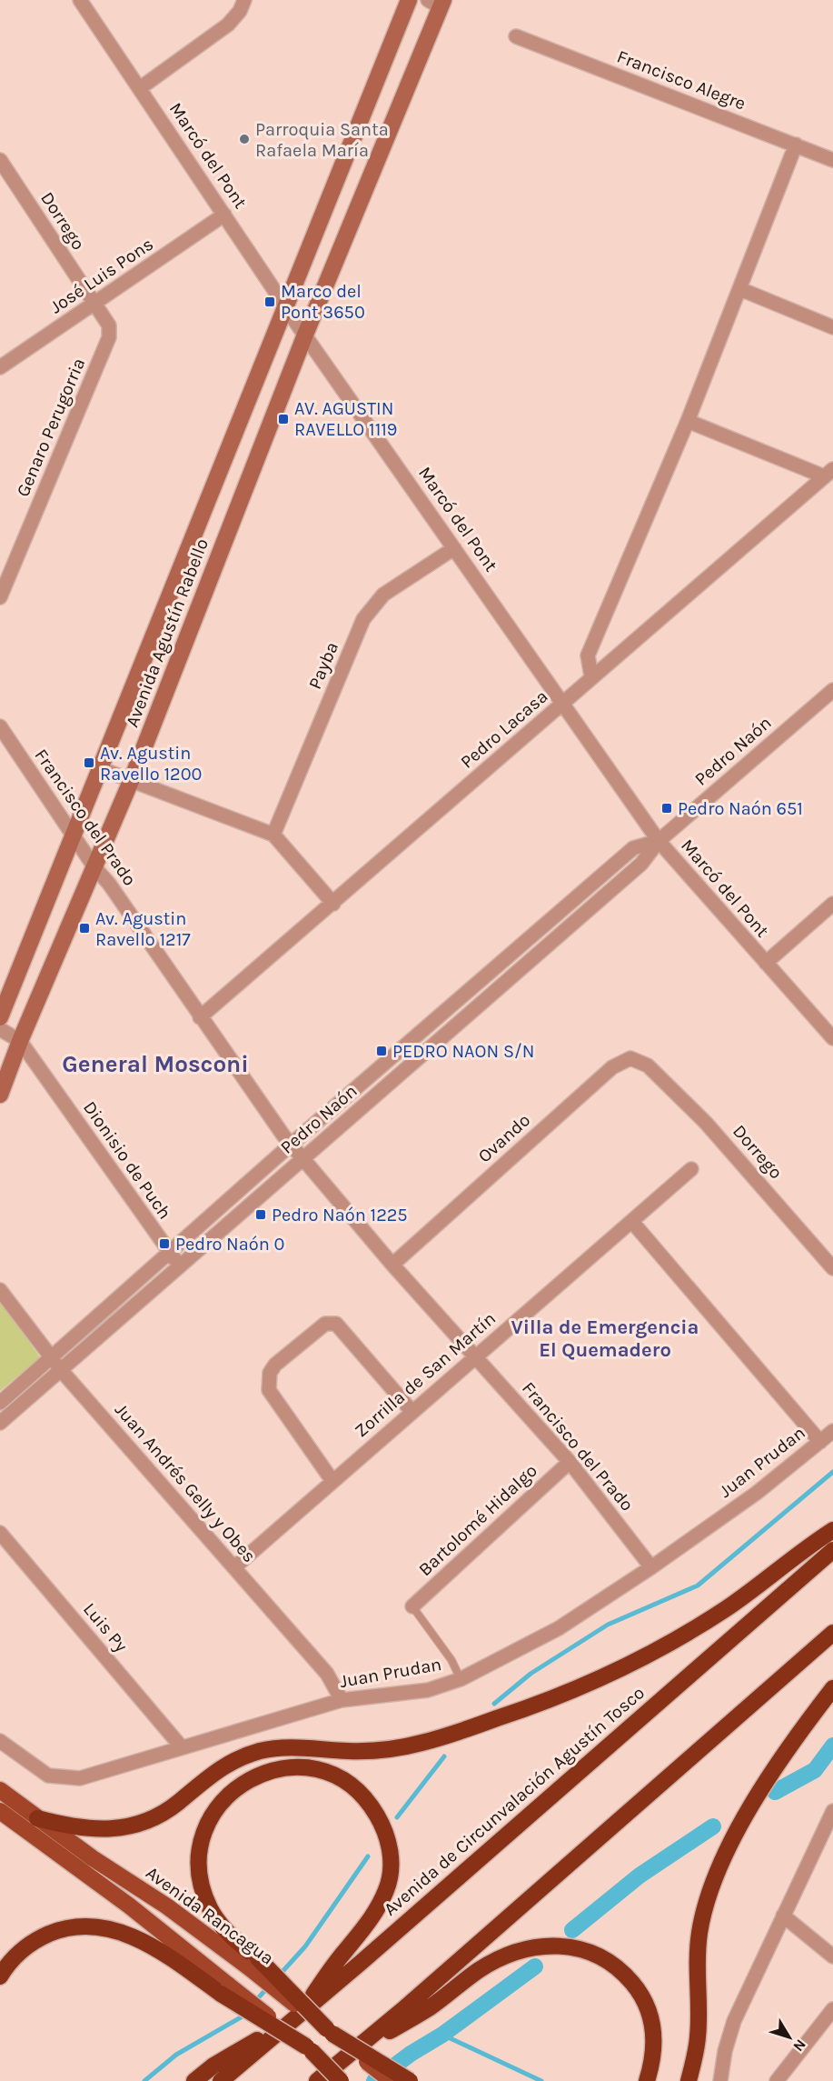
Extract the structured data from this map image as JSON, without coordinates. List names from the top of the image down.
{
  "streets": {
    "highway": ["Avenida de Circunvalación Agustín Tosco"],
    "main road": ["Avenida Agustín Rabello", "Avenida Rancagua"],
    "street": [
      "Francisco Alegre",
      "Marcó del Pont",
      "Dorrego",
      "José Luis Pons",
      "Genaro Perugorria",
      "Payba",
      "Pedro Lacasa",
      "Pedro Naón",
      "Francisco del Prado",
      "Ovando",
      "Dionisio de Puch",
      "Zorrilla de San Martín",
      "Juan Prudan",
      "Juan Andrés Gelly y Obes",
      "Bartolomé Hidalgo",
      "Luis Py"
    ]
  },
  "crossings": [
    ["Marcó del Pont", "José Luis Pons"],
    ["Marcó del Pont", "Avenida Agustín Rabello"],
    ["Marcó del Pont", "Payba"],
    ["Marcó del Pont", "Pedro Lacasa"],
    ["Marcó del Pont", "Pedro Naón"],
    ["Dorrego", "José Luis Pons"],
    ["Dorrego", "Genaro Perugorria"],
    ["Dorrego", "Ovando"],
    ["José Luis Pons", "Genaro Perugorria"],
    ["Avenida Agustín Rabello", "Francisco del Prado"],
    ["Avenida Agustín Rabello", "Dionisio de Puch"],
    ["Pedro Lacasa", "Francisco del Prado"],
    ["Pedro Naón", "Francisco del Prado"],
    ["Pedro Naón", "Dionisio de Puch"],
    ["Pedro Naón", "Juan Andrés Gelly y Obes"],
    ["Francisco del Prado", "Ovando"],
    ["Francisco del Prado", "Zorrilla de San Martín"],
    ["Francisco del Prado", "Juan Prudan"],
    ["Francisco del Prado", "Bartolomé Hidalgo"],
    ["Zorrilla de San Martín", "Juan Andrés Gelly y Obes"],
    ["Juan Prudan", "Juan Andrés Gelly y Obes"],
    ["Juan Prudan", "Luis Py"]
  ],
  "districts": ["General Mosconi", "Villa de Emergencia El Quemadero"],
  "places": {
    "other": ["Parroquia Santa Rafaela María"],
    "transit": [
      "Marco del Pont 3650",
      "AV. AGUSTIN RAVELLO 1119",
      "Av. Agustin Ravello 1200",
      "Pedro Naón 651",
      "Av. Agustin Ravello 1217",
      "PEDRO NAON S/N",
      "Pedro Naón 1225",
      "Pedro Naón 0"
    ]
  },
  "north": "bottom right"
}
